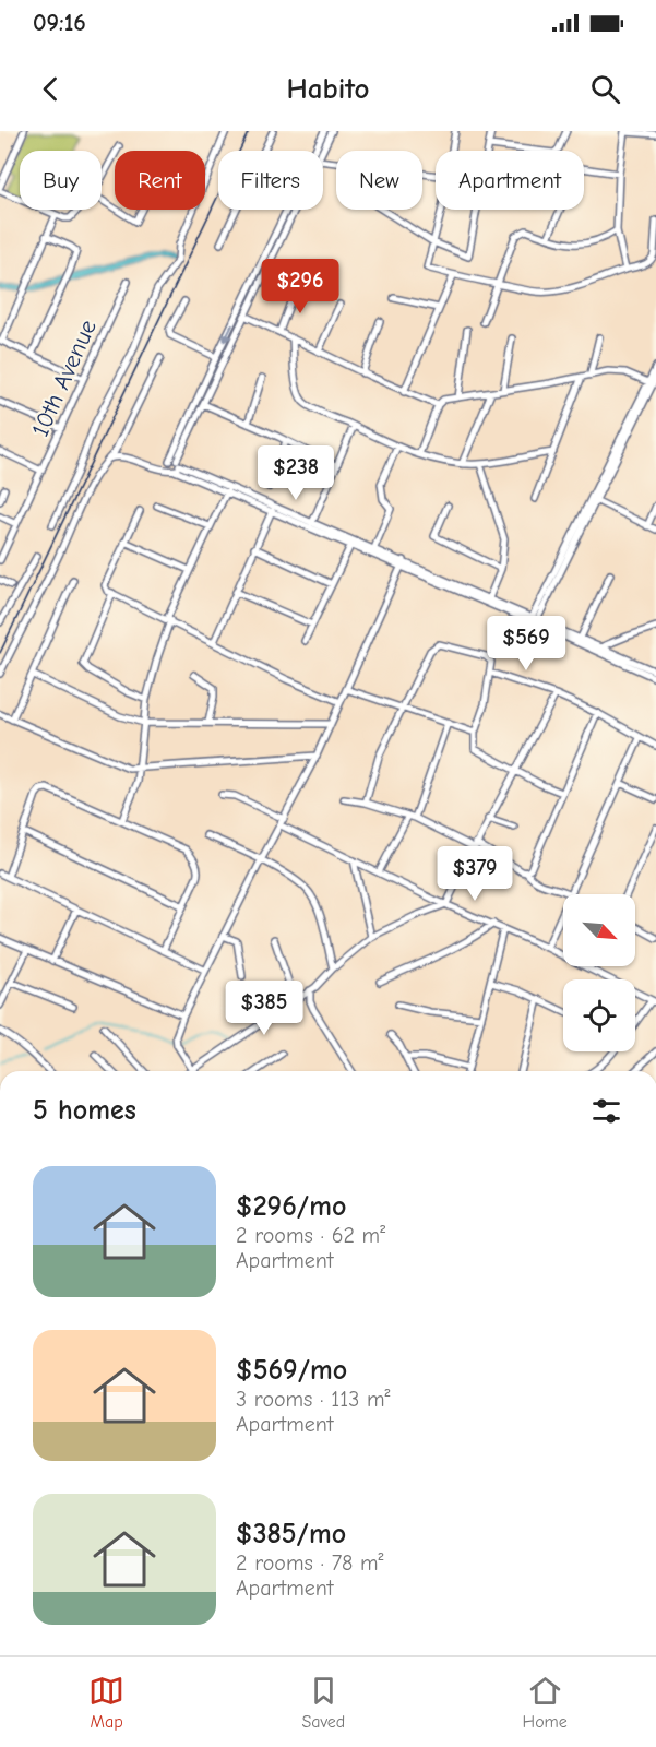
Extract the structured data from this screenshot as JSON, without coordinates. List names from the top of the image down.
{
  "streets": {
    "street": ["10th Avenue"]
  },
  "north": "bottom right",
  "page": {
    "status": "09:16",
    "header": "Habito",
    "chip": [
      "Buy",
      "Rent",
      "Filters",
      "New",
      "Apartment"
    ],
    "price": [
      "$296",
      "$238",
      "$569",
      "$379",
      "$385"
    ],
    "heading": "5 homes",
    "list": [
      {
        "name": "$296/mo",
        "note": "2 rooms · 62 m² · Apartment"
      },
      {
        "name": "$569/mo",
        "note": "3 rooms · 113 m² · Apartment"
      },
      {
        "name": "$385/mo",
        "note": "2 rooms · 78 m² · Apartment"
      }
    ],
    "tabs": ["Map", "Saved", "Home"]
  }
}
